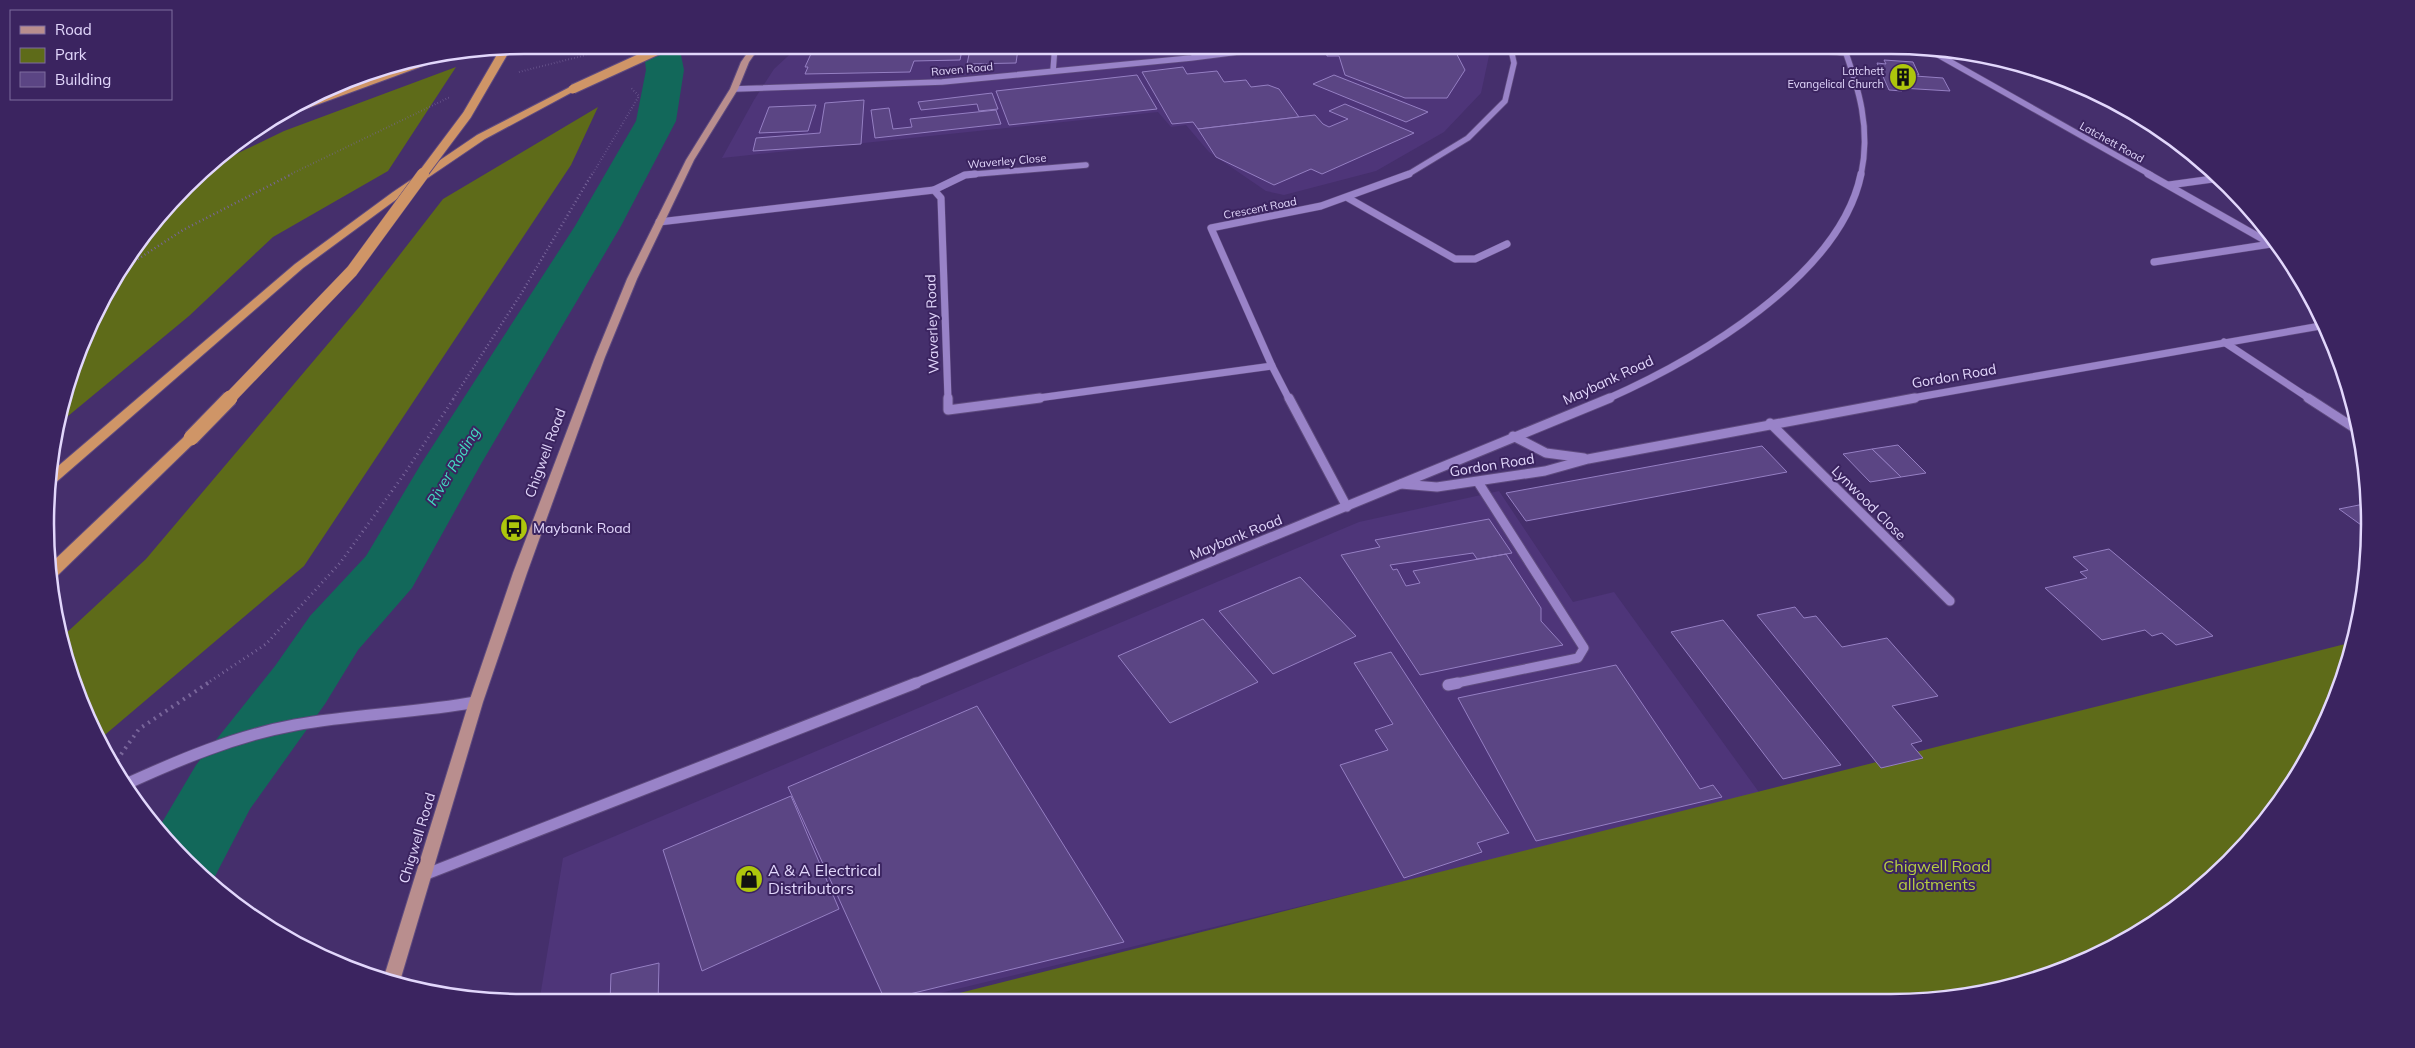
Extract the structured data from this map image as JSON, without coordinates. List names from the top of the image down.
{
  "streets": {
    "main road": ["Chigwell Road"],
    "street": [
      "Raven Road",
      "Latchett Road",
      "Waverley Close",
      "Crescent Road",
      "Waverley Road",
      "Gordon Road",
      "Maybank Road",
      "Lynwood Close"
    ]
  },
  "crossings": [
    ["Raven Road", "Chigwell Road"],
    ["Waverley Close", "Waverley Road"],
    ["Crescent Road", "Waverley Road"],
    ["Crescent Road", "Maybank Road"],
    ["Gordon Road", "Maybank Road"],
    ["Gordon Road", "Lynwood Close"],
    ["Maybank Road", "Chigwell Road"]
  ],
  "water": ["River Roding"],
  "parks": ["Chigwell Road allotments"],
  "places": {
    "building": ["Latchett Evangelical Church"],
    "bus stop": ["Maybank Road"],
    "shop": ["A & A Electrical Distributors"]
  },
  "legend": ["Road", "Park", "Building"]
}
